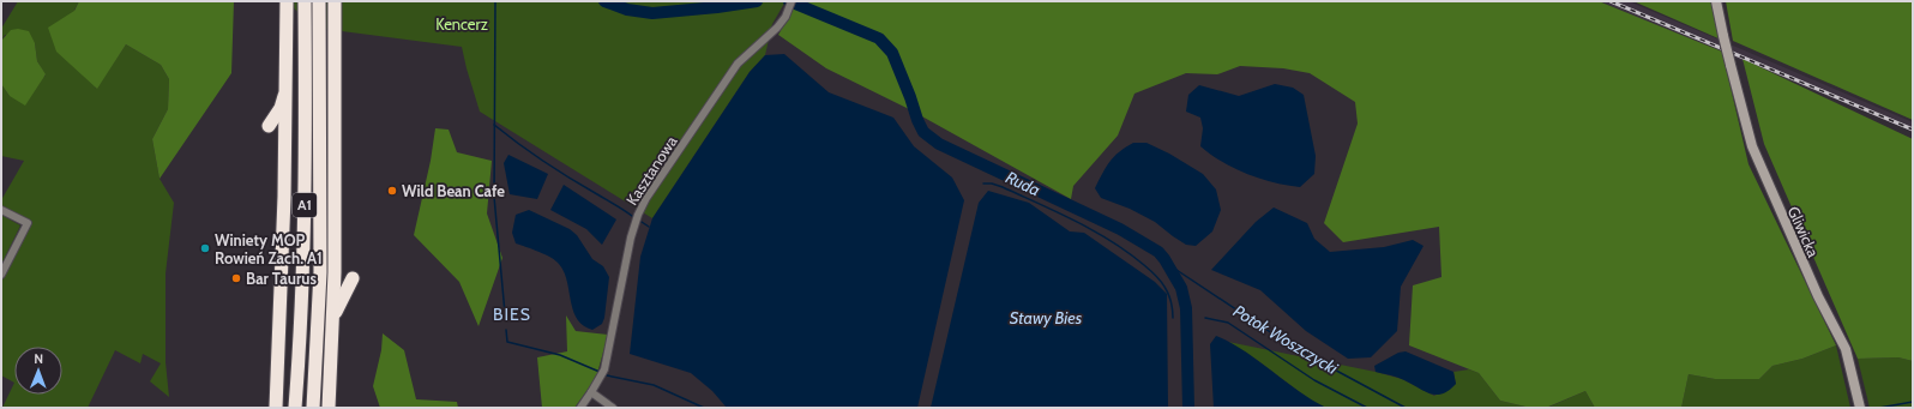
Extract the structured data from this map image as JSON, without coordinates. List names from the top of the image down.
{
  "streets": {
    "highway": ["A1"],
    "main road": ["Gliwicka"],
    "street": ["Kasztanowa"]
  },
  "districts": ["BIES"],
  "water": ["Ruda", "Stawy Bies", "Potok Woszczycki"],
  "parks": ["Kencerz"],
  "places": ["Wild Bean Cafe", "Winiety MOP Rowień Zach. A1", "Bar Taurus"],
  "north": "top"
}
